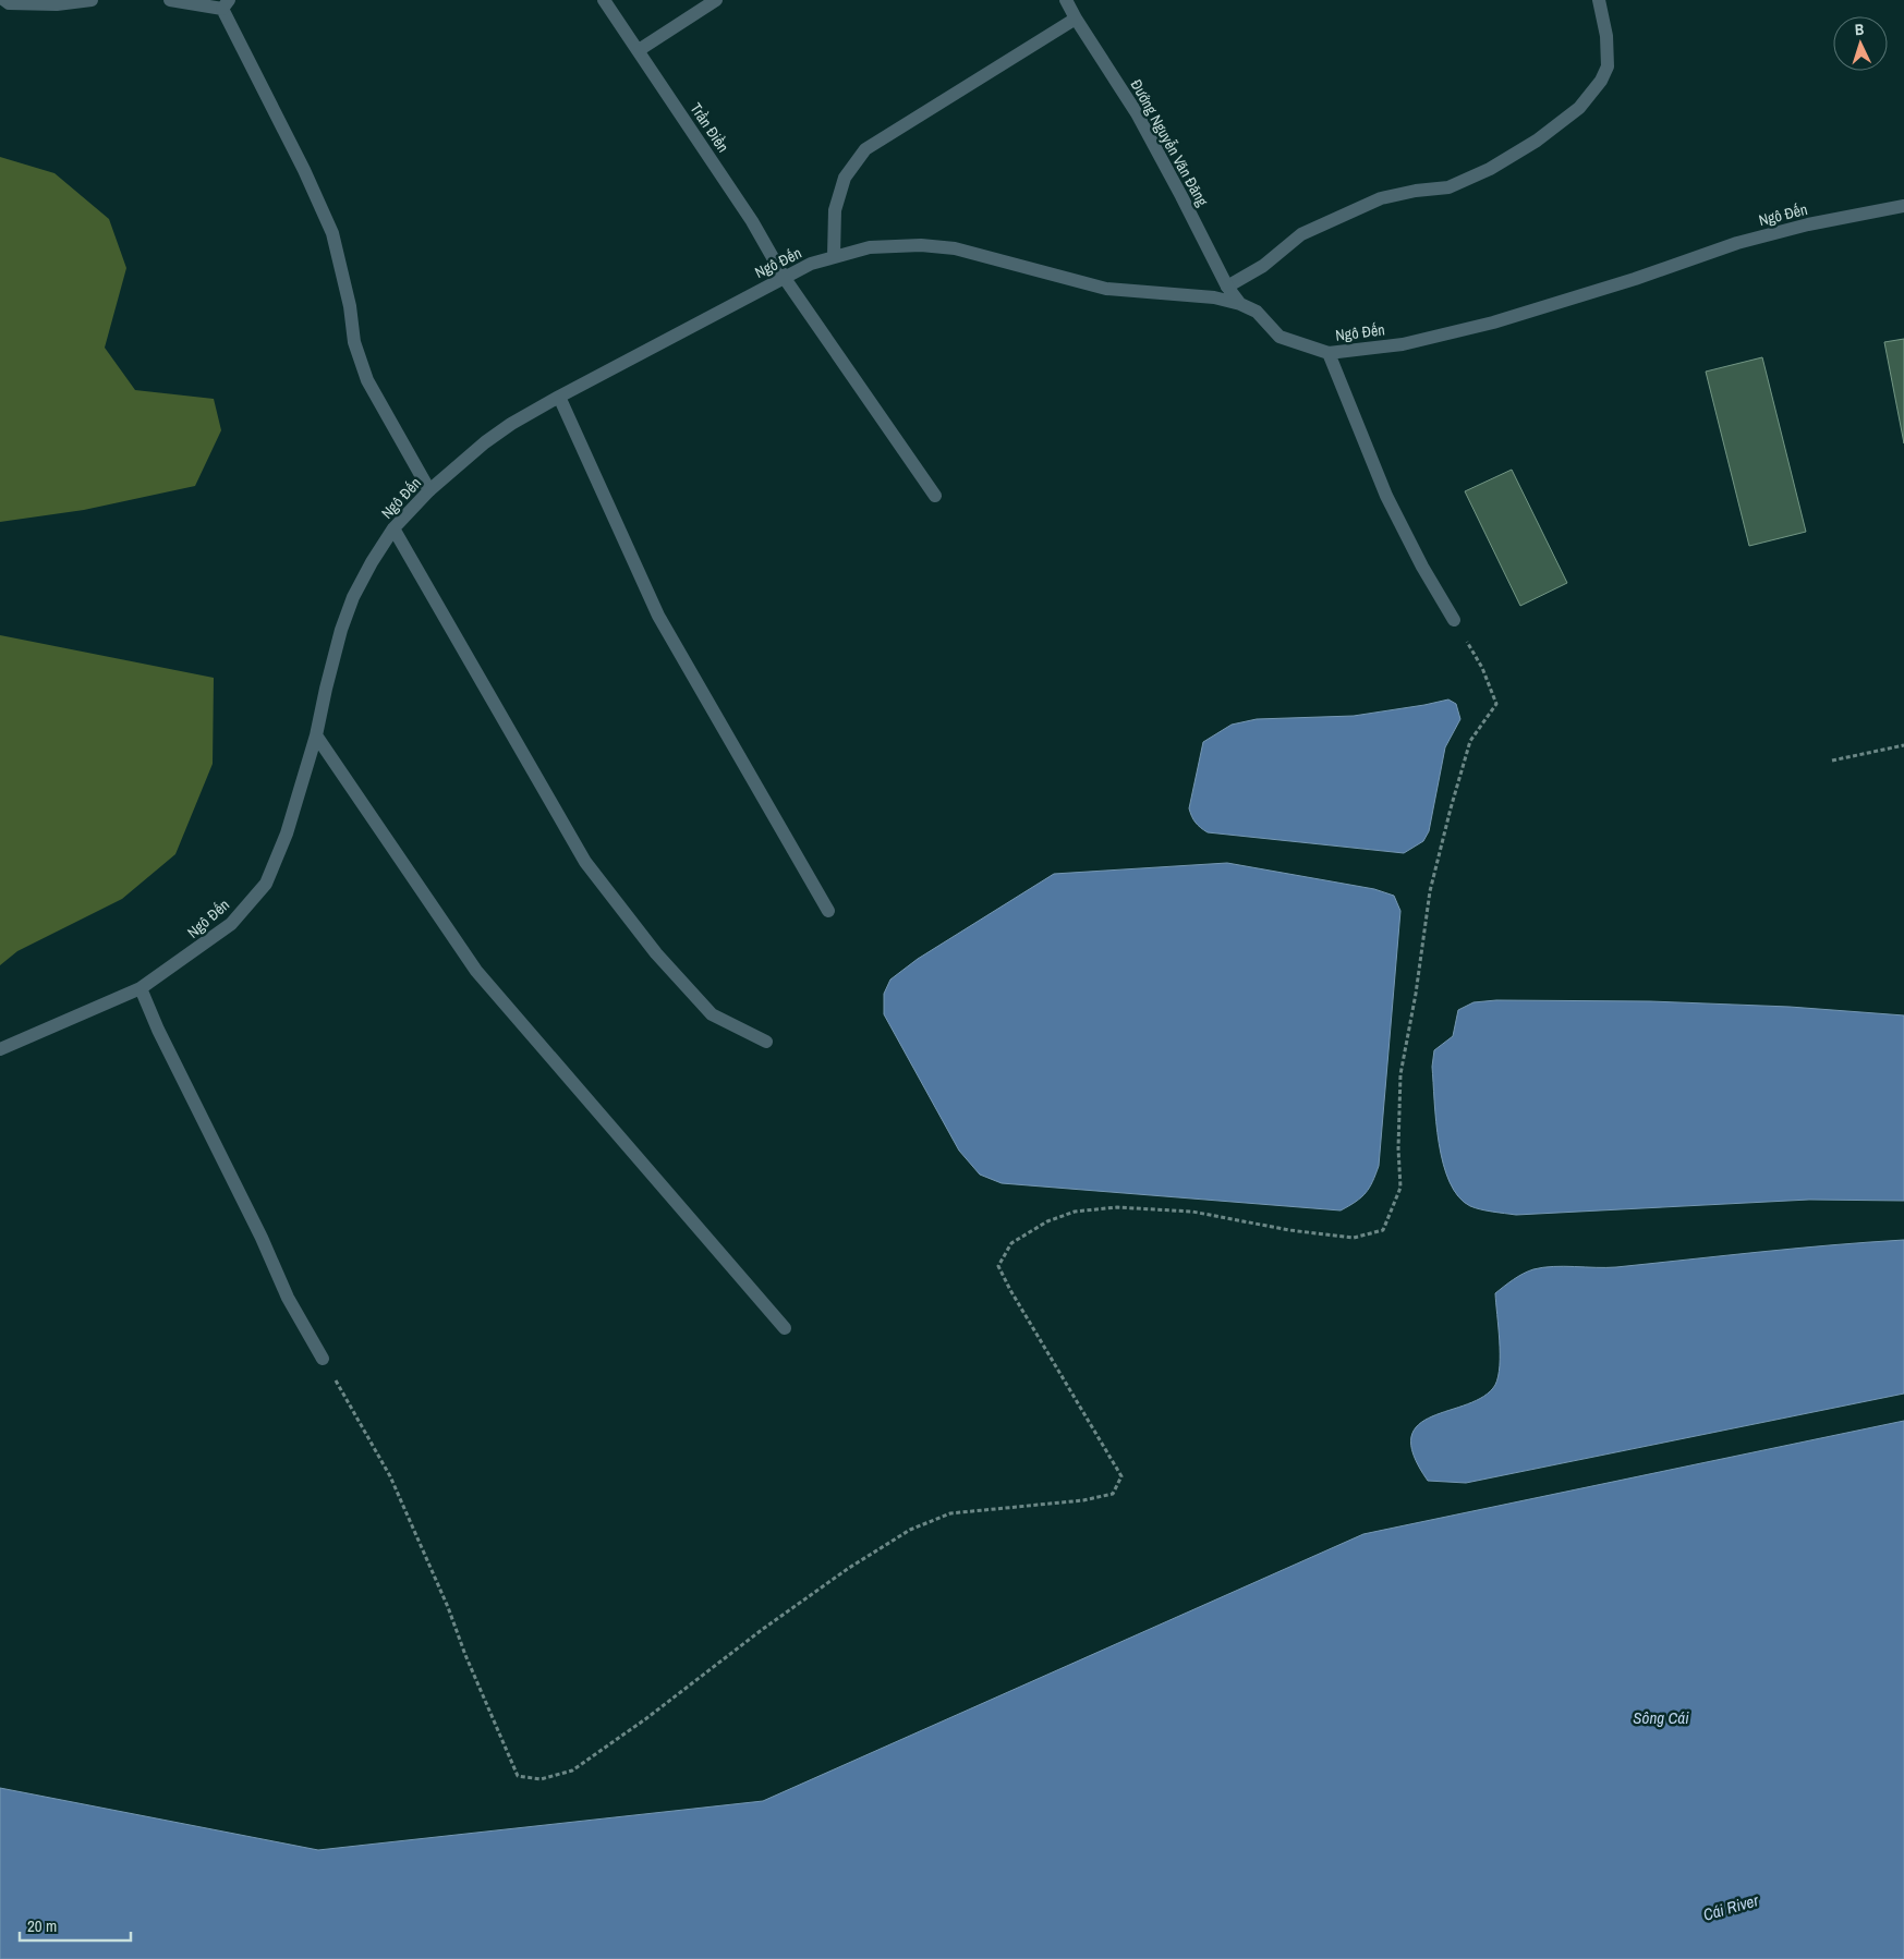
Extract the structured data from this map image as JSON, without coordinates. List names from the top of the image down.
{
  "streets": {
    "street": ["Trần Điền", "Đướng Nguyễn Văn Đăng", "Ngô Đến"]
  },
  "crossings": [
    ["Trần Điền", "Ngô Đến"],
    ["Đướng Nguyễn Văn Đăng", "Ngô Đến"]
  ],
  "water": ["Sông Cái", "Cái River"],
  "scale_bar": "20 m",
  "north": "top"
}
